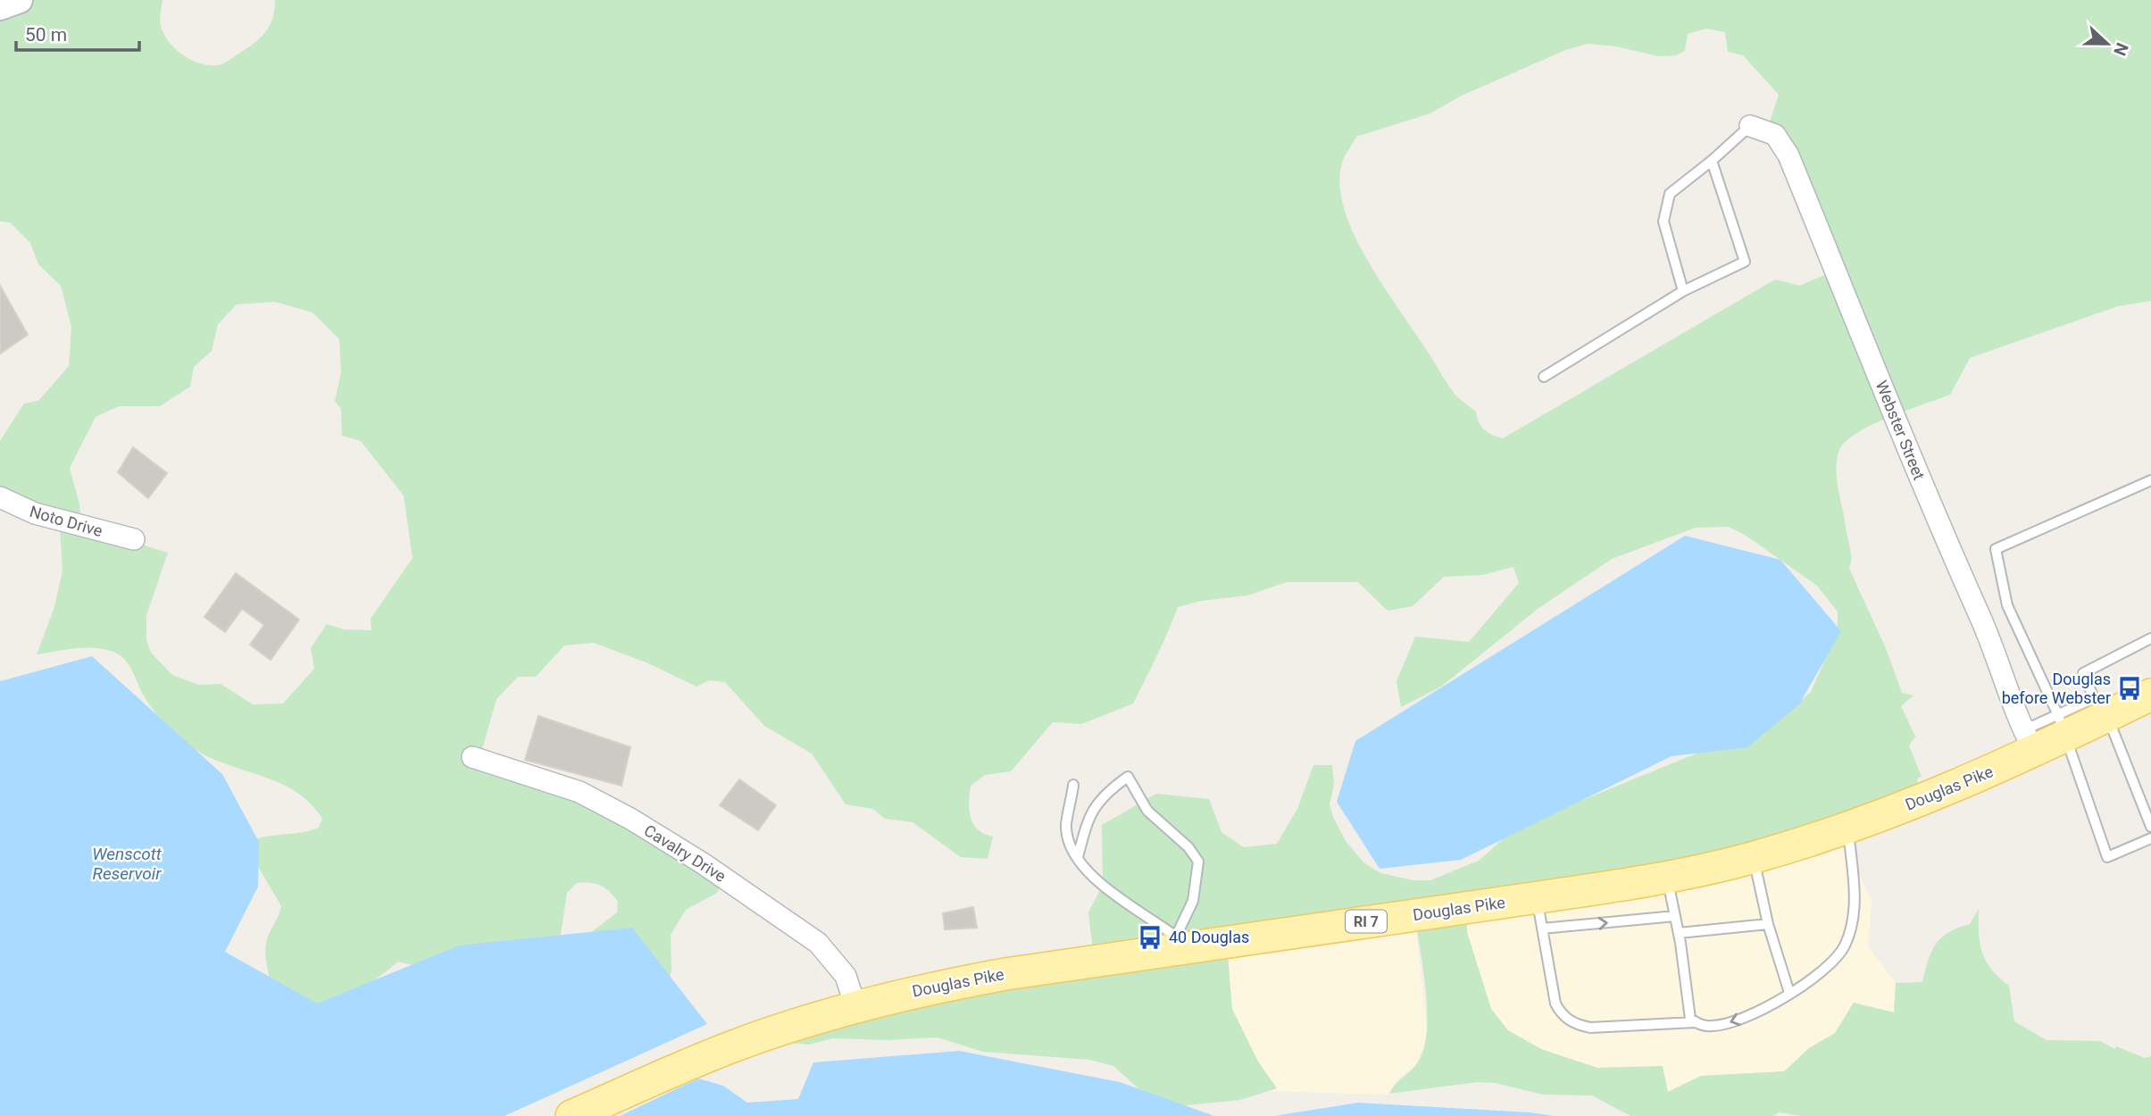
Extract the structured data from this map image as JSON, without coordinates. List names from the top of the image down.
{
  "streets": {
    "main road": ["Douglas Pike", "RI 7"],
    "street": ["Webster Street", "Noto Drive", "Cavalry Drive"]
  },
  "crossings": [
    ["Webster Street", "Douglas Pike"],
    ["Douglas Pike", "Cavalry Drive"]
  ],
  "water": ["Wenscott Reservoir"],
  "places": {
    "bus stop": ["Douglas before Webster", "40 Douglas"]
  },
  "scale_bar": "50 m",
  "north": "right"
}
